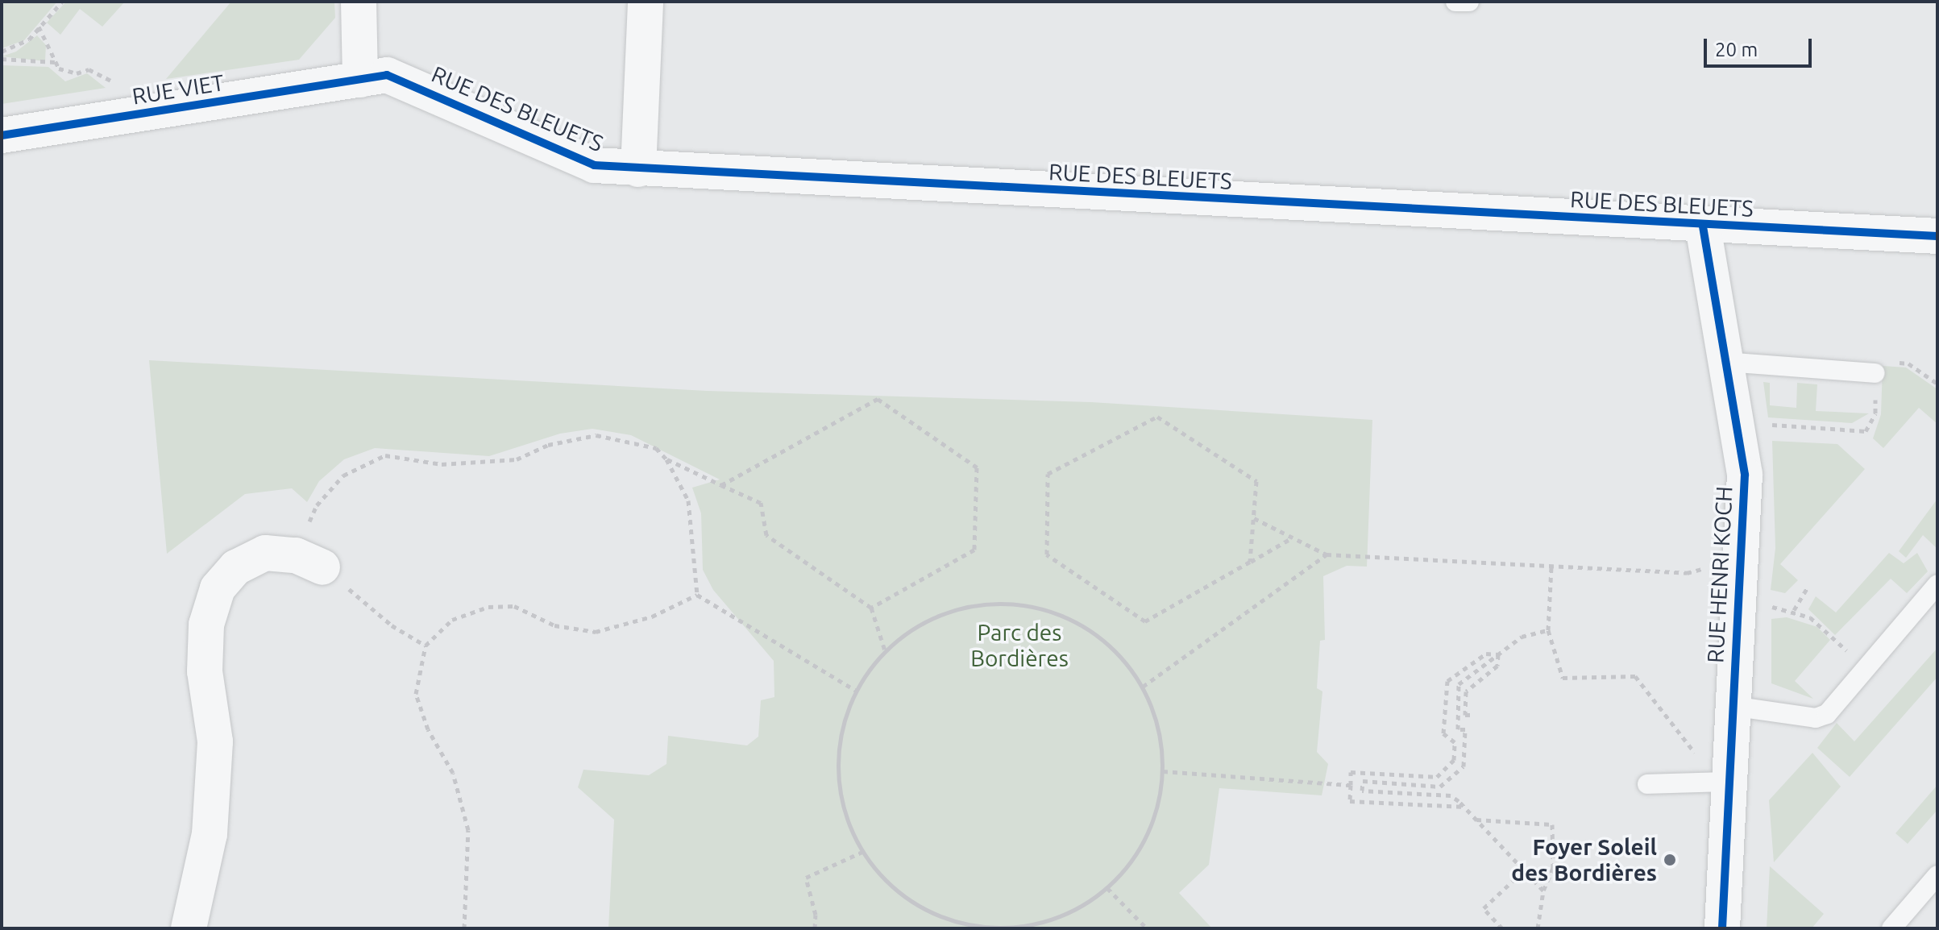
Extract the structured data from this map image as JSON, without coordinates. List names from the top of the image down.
{
  "streets": {
    "street": ["RUE VIET", "RUE DES BLEUETS", "RUE HENRI KOCH"]
  },
  "crossings": [
    ["RUE VIET", "RUE DES BLEUETS"],
    ["RUE DES BLEUETS", "RUE HENRI KOCH"]
  ],
  "parks": ["Parc des Bordières"],
  "places": ["Foyer Soleil des Bordières"],
  "scale_bar": "20 m"
}
